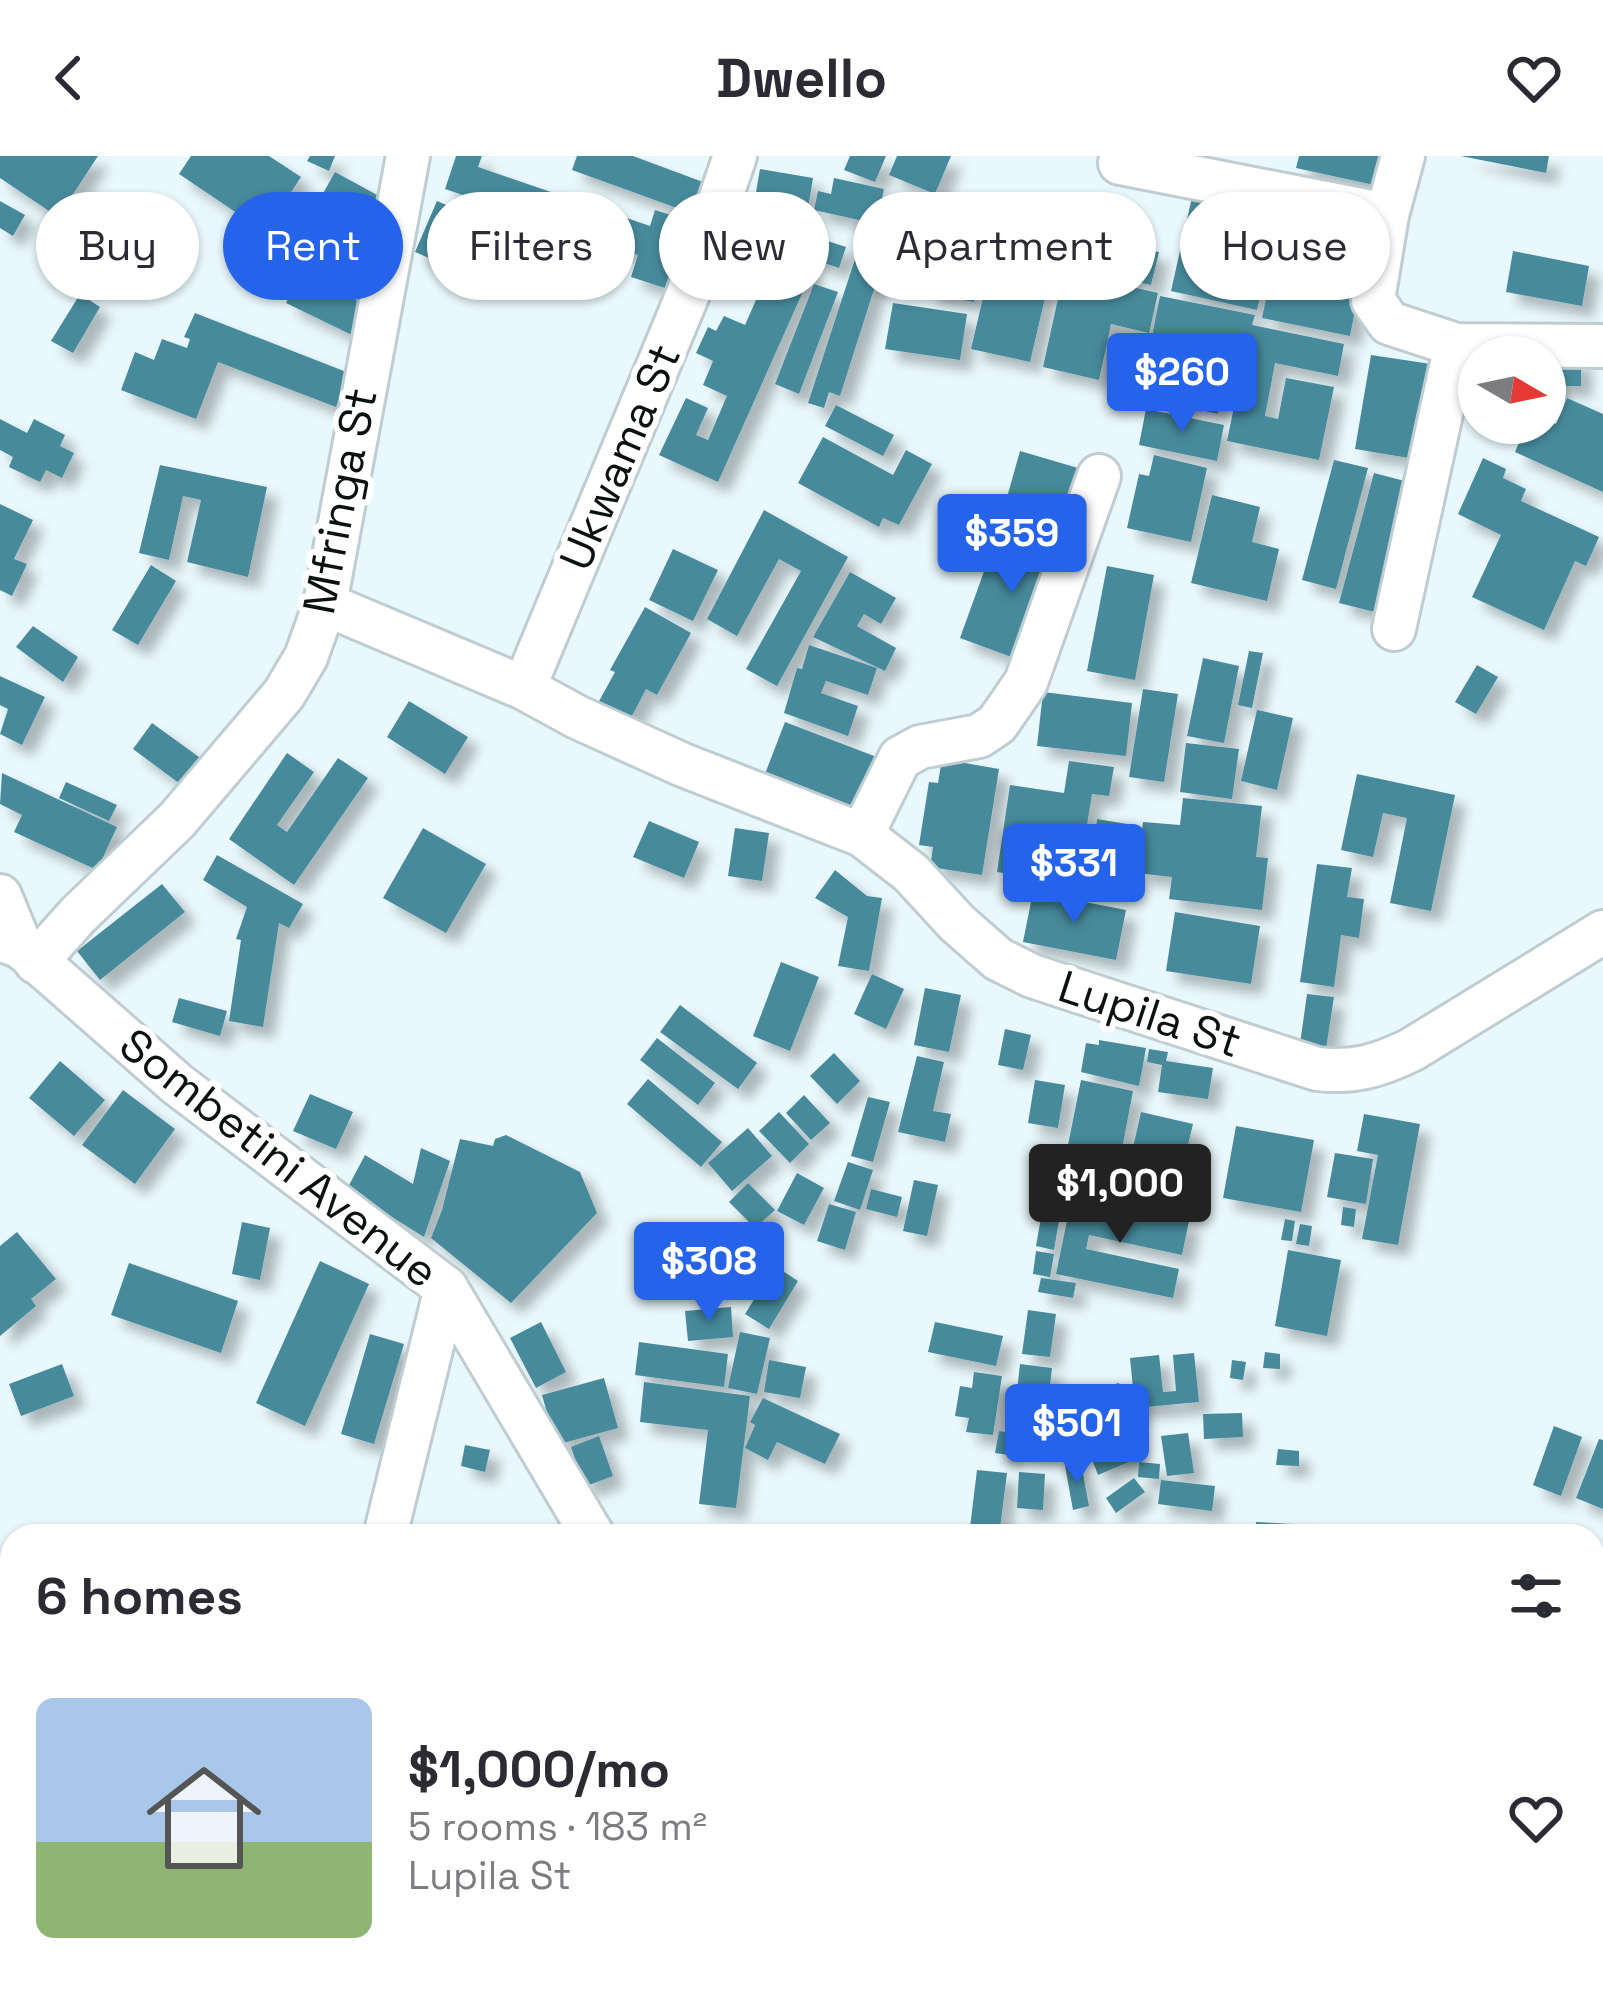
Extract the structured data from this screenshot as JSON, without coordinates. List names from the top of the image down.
{
  "streets": {
    "street": [
      "Ukwama St",
      "Mfringa St",
      "Lupila St",
      "Sombetini Avenue"
    ]
  },
  "crossings": [
    ["Ukwama St", "Lupila St"],
    ["Mfringa St", "Lupila St"],
    ["Mfringa St", "Sombetini Avenue"]
  ],
  "north": "right",
  "page": {
    "header": "Dwello",
    "chip": [
      "Buy",
      "Rent",
      "Filters",
      "New",
      "Apartment",
      "House"
    ],
    "price": [
      "$260",
      "$359",
      "$331",
      "$1,000",
      "$308",
      "$501"
    ],
    "heading": "6 homes",
    "list": [
      {
        "name": "$1,000/mo",
        "note": "5 rooms · 183 m² · Lupila St"
      }
    ]
  }
}
